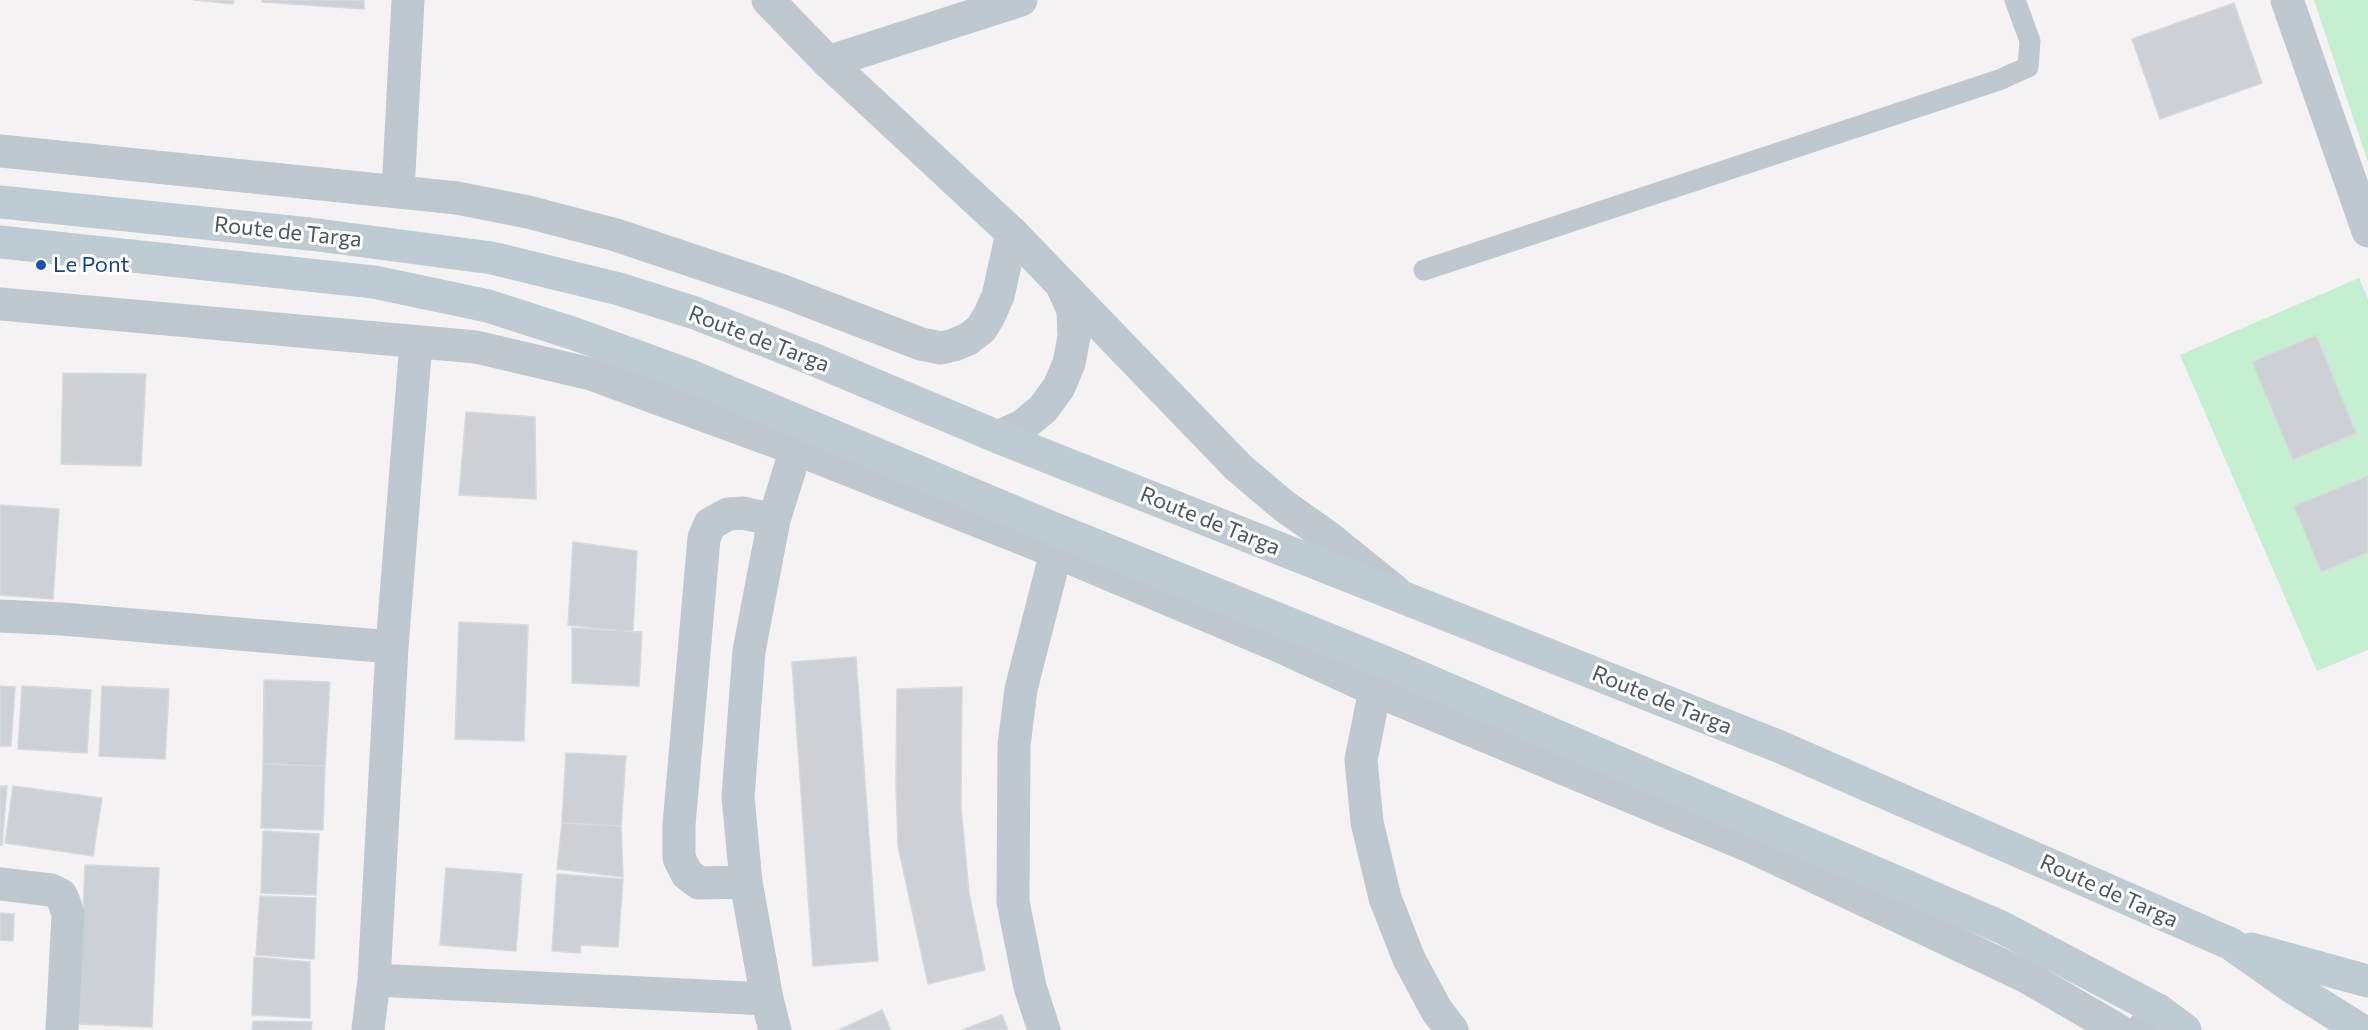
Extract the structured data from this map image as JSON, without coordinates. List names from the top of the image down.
{
  "streets": {
    "main road": ["Route de Targa"]
  },
  "places": ["Le Pont"]
}
